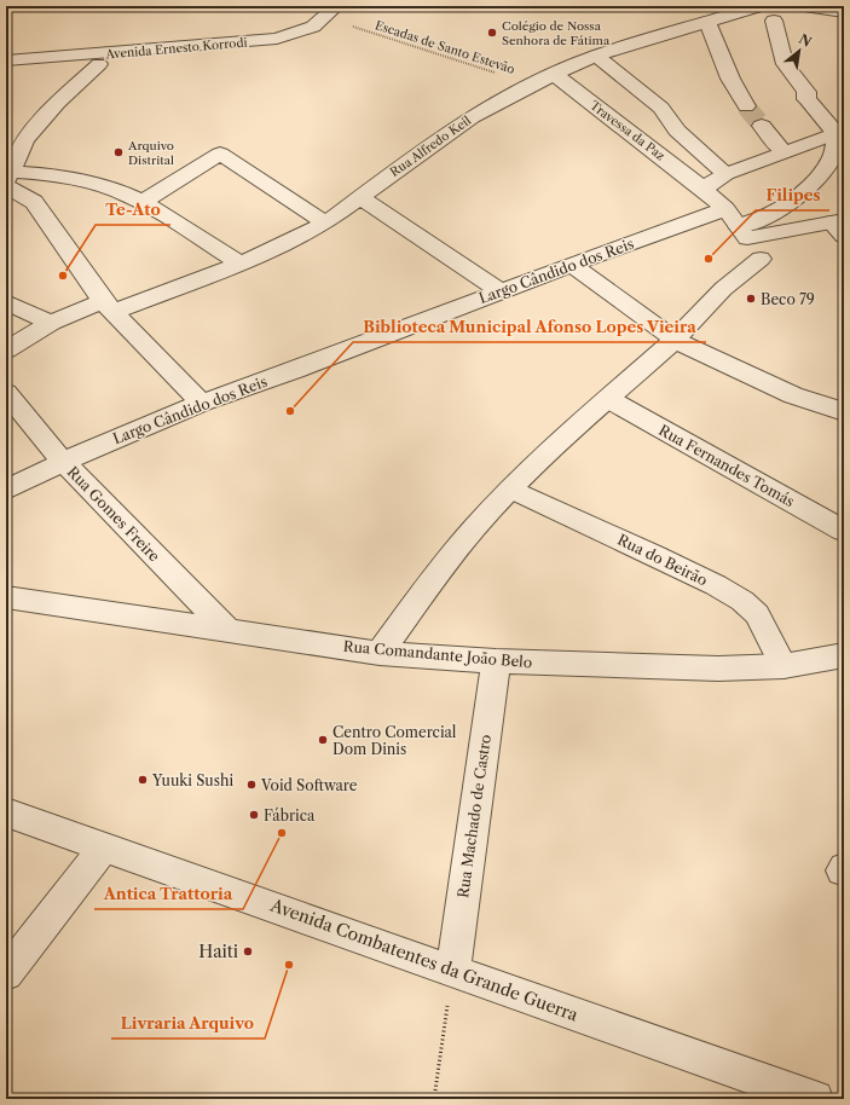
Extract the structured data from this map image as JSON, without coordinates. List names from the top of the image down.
{
  "streets": {
    "street": [
      "Avenida Ernesto Korrodi",
      "Travessa da Paz",
      "Rua Alfredo Keil",
      "Largo Cândido dos Reis",
      "Rua Fernandes Tomás",
      "Rua Gomes Freire",
      "Rua do Beirão",
      "Rua Comandante João Belo",
      "Rua Machado de Castro",
      "Avenida Combatentes da Grande Guerra"
    ],
    "path": ["Escadas de Santo Estevão"]
  },
  "crossings": [
    ["Escadas de Santo Estevão", "Avenida Ernesto Korrodi"],
    ["Escadas de Santo Estevão", "Rua Alfredo Keil"],
    ["Travessa da Paz", "Rua Alfredo Keil"],
    ["Largo Cândido dos Reis", "Rua Gomes Freire"],
    ["Rua Gomes Freire", "Rua Comandante João Belo"],
    ["Rua do Beirão", "Rua Comandante João Belo"],
    ["Rua Comandante João Belo", "Rua Machado de Castro"],
    ["Rua Machado de Castro", "Avenida Combatentes da Grande Guerra"]
  ],
  "places": [
    "Colégio de Nossa Senhora de Fátima",
    "Arquivo Distrital",
    "Filipes",
    "Te-Ato",
    "Beco 79",
    "Biblioteca Municipal Afonso Lopes Vieira",
    "Centro Comercial Dom Dinis",
    "Yuuki Sushi",
    "Void Software",
    "Fábrica",
    "Antica Trattoria",
    "Haiti",
    "Livraria Arquivo"
  ],
  "north": "top right"
}
